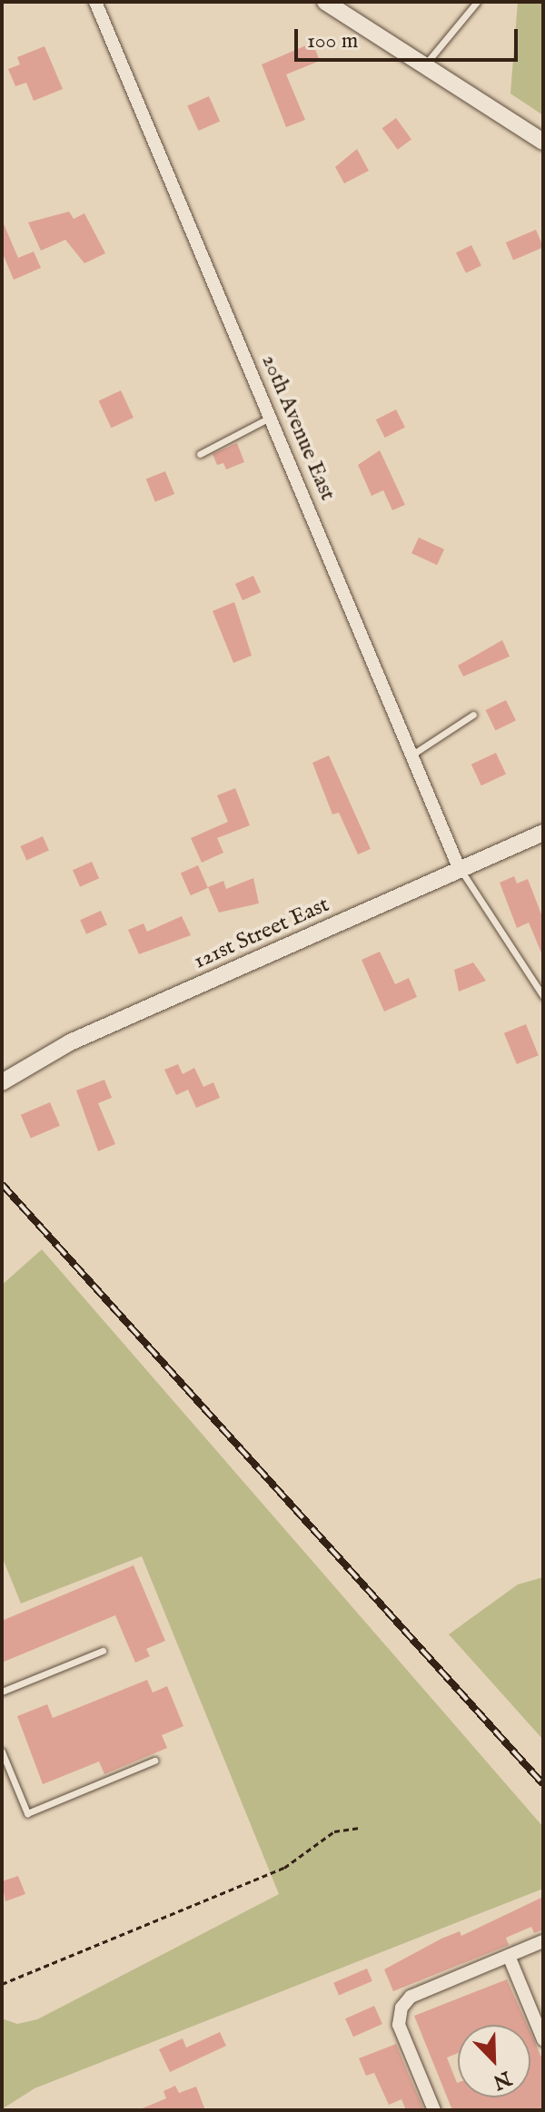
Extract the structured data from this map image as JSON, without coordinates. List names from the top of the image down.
{
  "streets": {
    "street": ["20th Avenue East", "121st Street East"]
  },
  "crossings": [
    ["20th Avenue East", "121st Street East"]
  ],
  "scale_bar": "100 m",
  "north": "bottom right"
}
